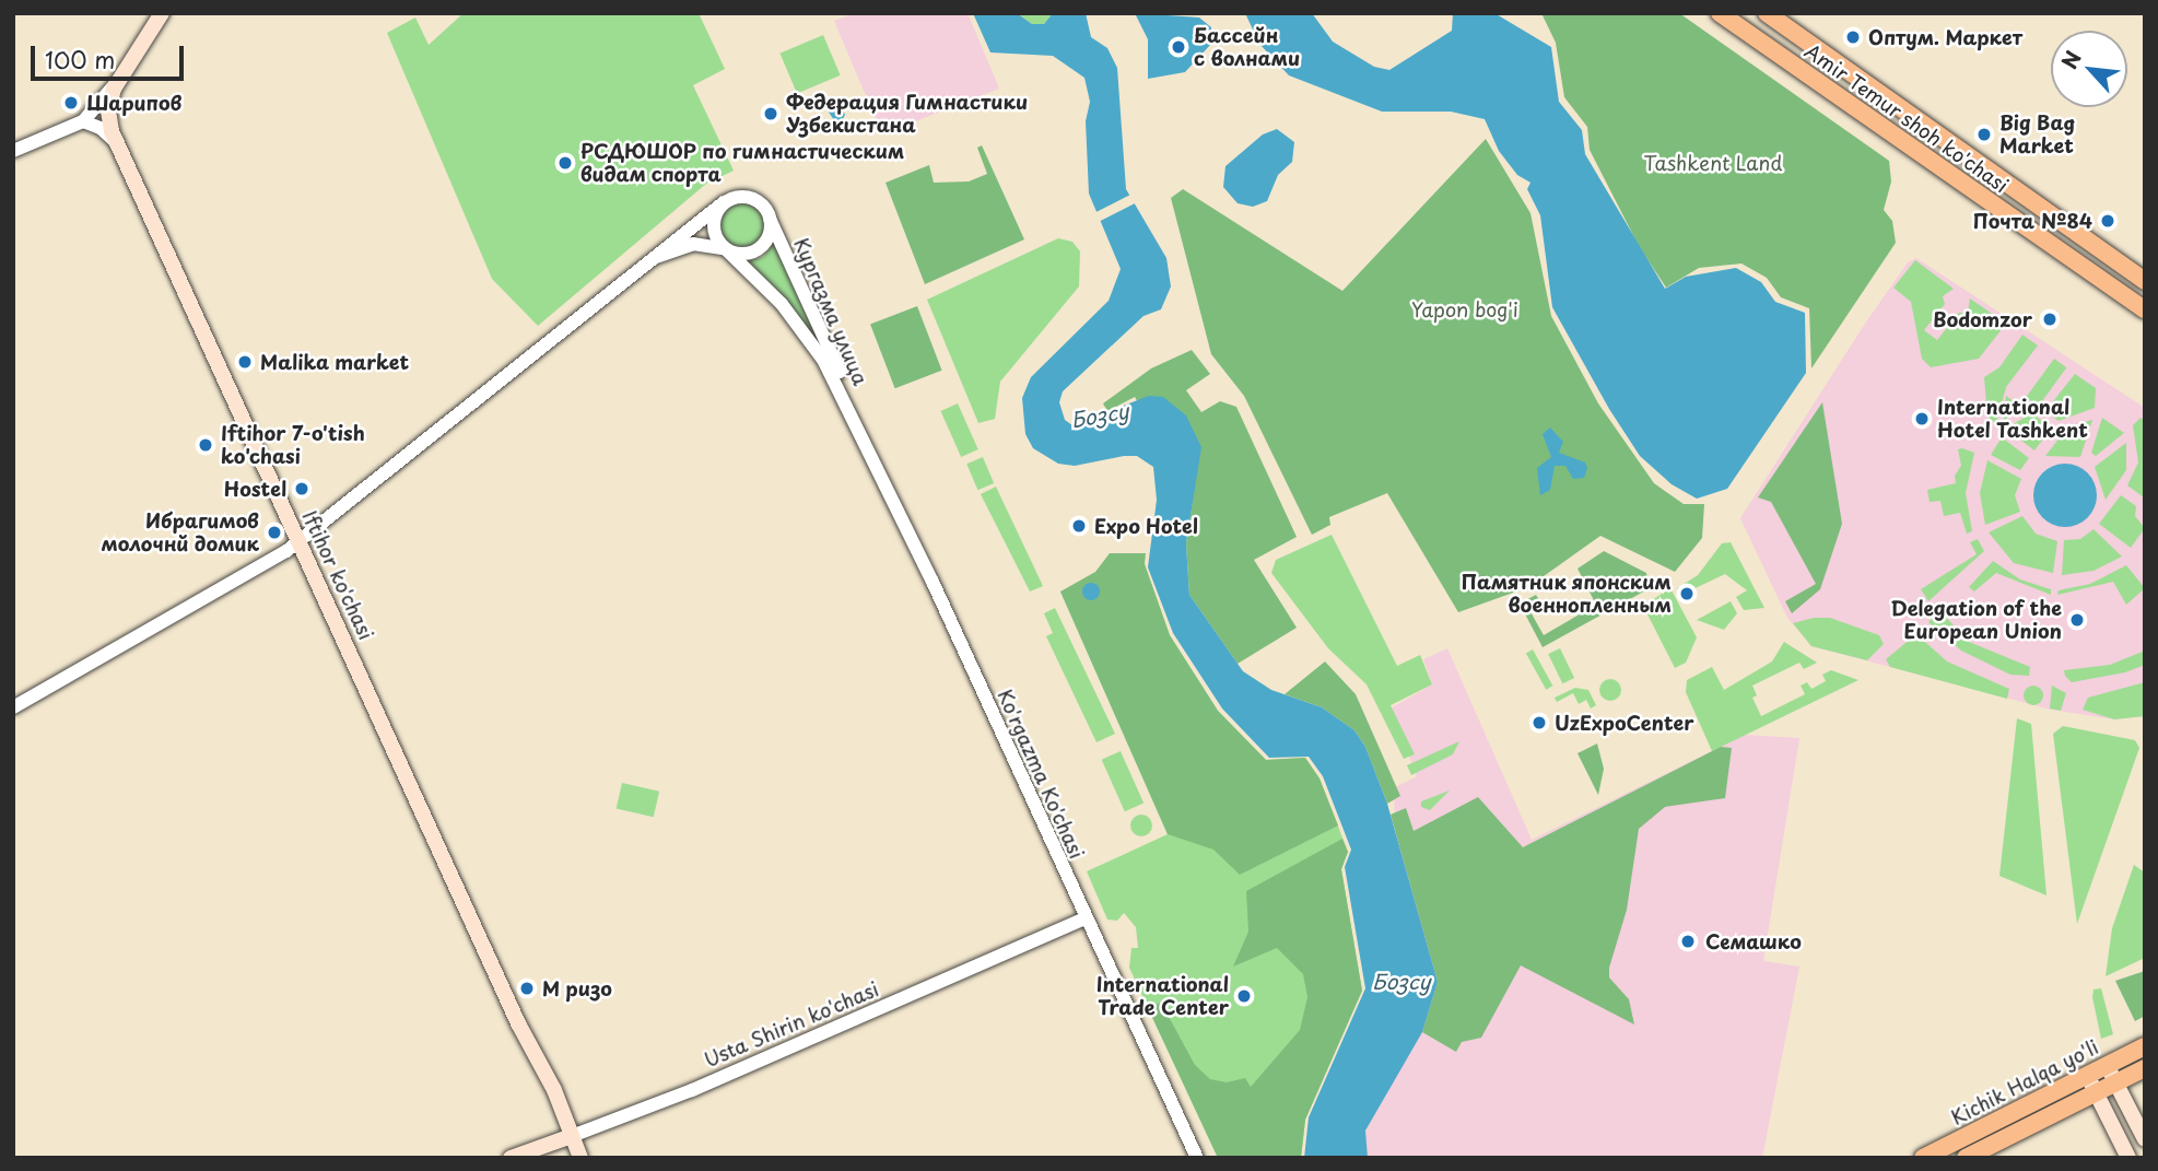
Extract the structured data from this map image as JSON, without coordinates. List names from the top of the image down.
{
  "streets": {
    "main road": [
      "Amir Temur shoh ko'chasi",
      "Iftihor ko'chasi",
      "Usta Shirin ko'chasi",
      "Kichik Halqa yo'li"
    ],
    "street": ["Кургазма улица", "Ko'rgazma Ko'chasi"]
  },
  "crossings": [
    ["Кургазма улица", "Ko'rgazma Ko'chasi"],
    ["Iftihor ko'chasi", "Usta Shirin ko'chasi"],
    ["Ko'rgazma Ko'chasi", "Usta Shirin ko'chasi"]
  ],
  "water": ["Бозсу"],
  "parks": ["Tashkent Land", "Yapon bog'i"],
  "places": [
    "Оптум. Маркет",
    "Бассейн с волнами",
    "Шарипов",
    "Федерация Гимнастики Узбекистана",
    "Big Bag Market",
    "РСДЮШОР по гимнастическим видам спорта",
    "Почта №84",
    "Bodomzor",
    "Malika market",
    "International Hotel Tashkent",
    "Iftihor 7-o'tish ko'chasi",
    "Hostel",
    "Expo Hotel",
    "Ибрагимов молочнй домик",
    "Памятник японским военнопленным",
    "Delegation of the European Union",
    "UzExpoCenter",
    "Семашко",
    "М ризо",
    "International Trade Center"
  ],
  "scale_bar": "100 m",
  "north": "top left"
}
